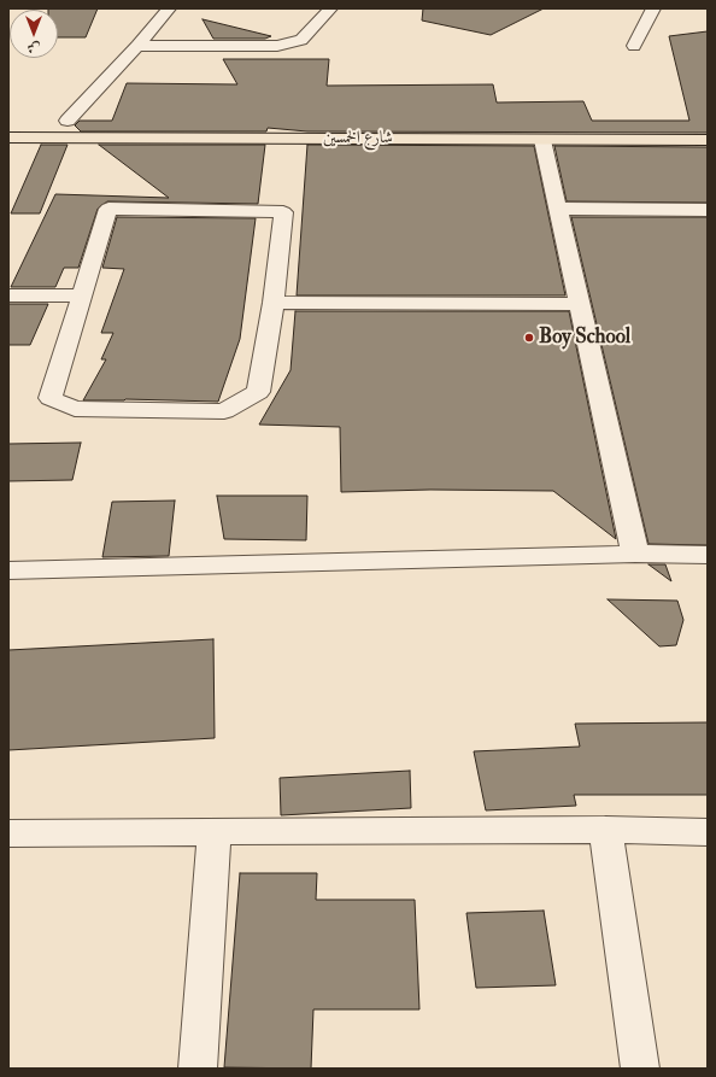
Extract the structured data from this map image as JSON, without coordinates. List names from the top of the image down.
{
  "streets": {
    "main road": ["شارع الخمسين"]
  },
  "places": ["Boy School"],
  "north": "bottom"
}
